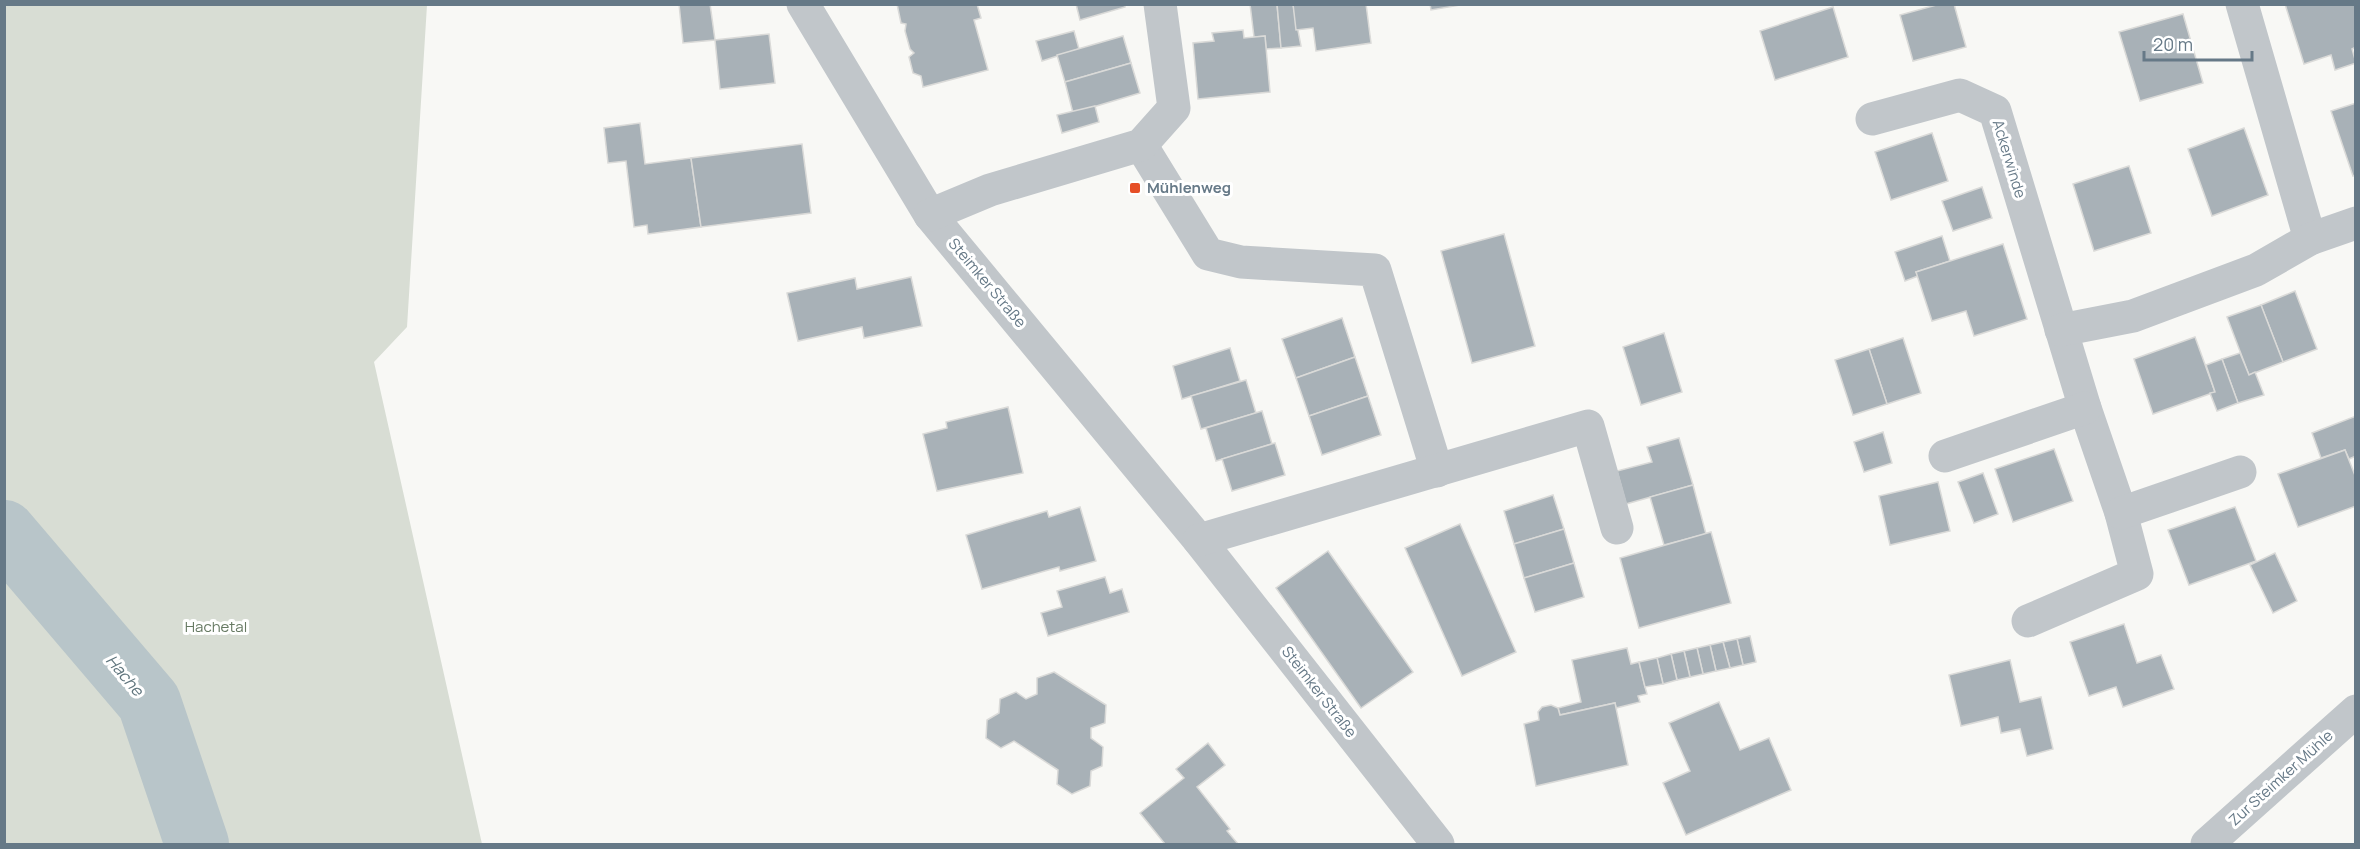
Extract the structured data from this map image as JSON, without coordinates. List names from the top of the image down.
{
  "streets": {
    "street": ["Ackerwinde", "Steimker Straße", "Zur Steimker Mühle"]
  },
  "water": ["Hache"],
  "parks": ["Hachetal"],
  "places": {
    "transit": ["Mühlenweg"]
  },
  "scale_bar": "20 m"
}
